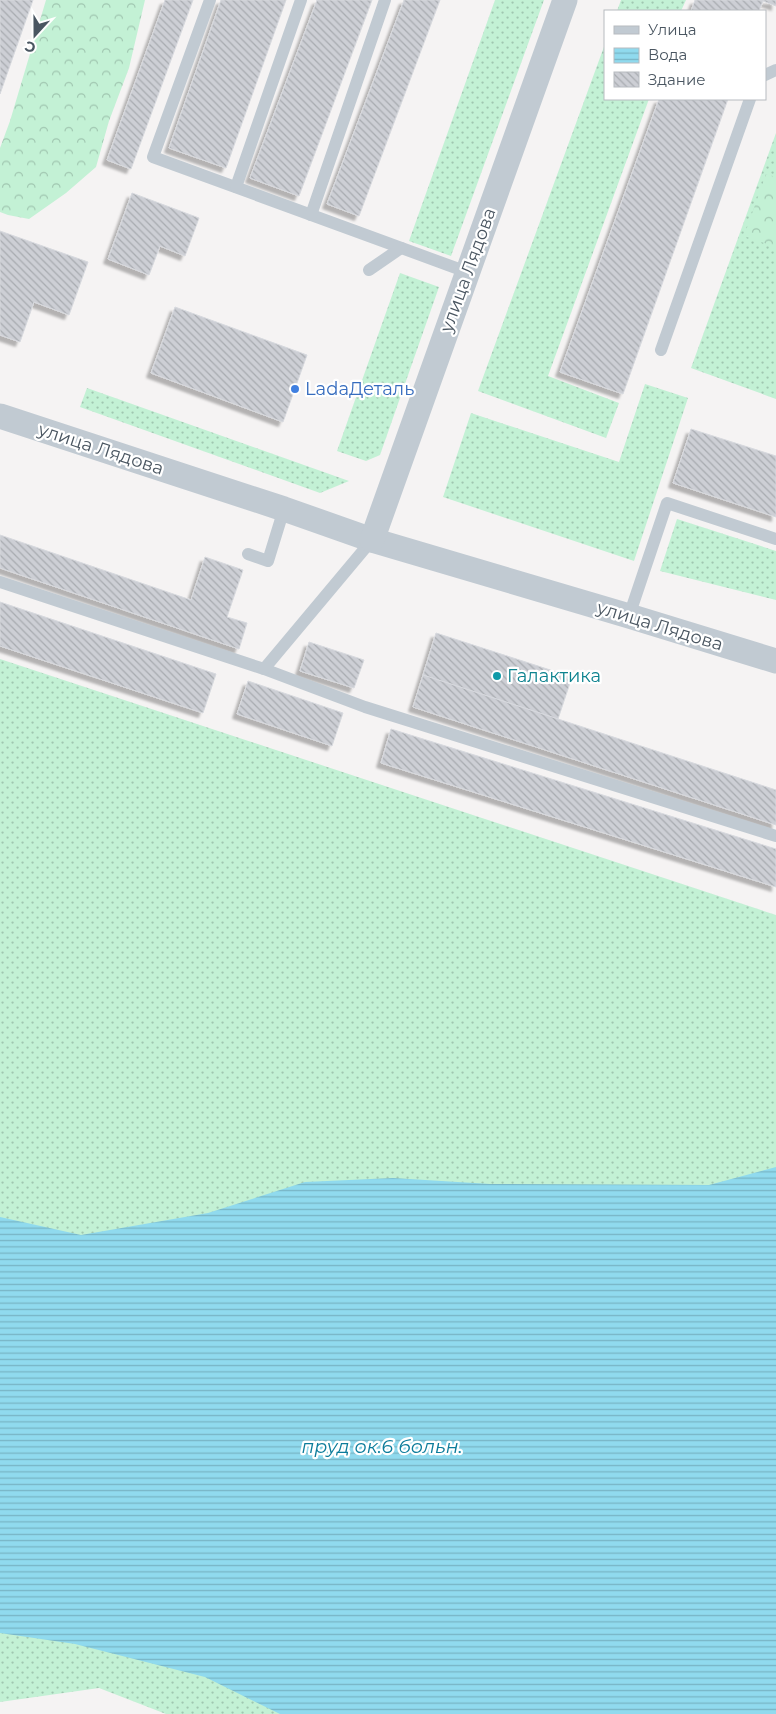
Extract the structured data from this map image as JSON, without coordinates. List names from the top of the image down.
{
  "streets": {
    "street": ["улица Лядова"]
  },
  "water": ["пруд ок.6 больн."],
  "places": ["LadaДеталь", "Галактика"],
  "legend": ["Улица", "Вода", "Здание"],
  "north": "bottom"
}
